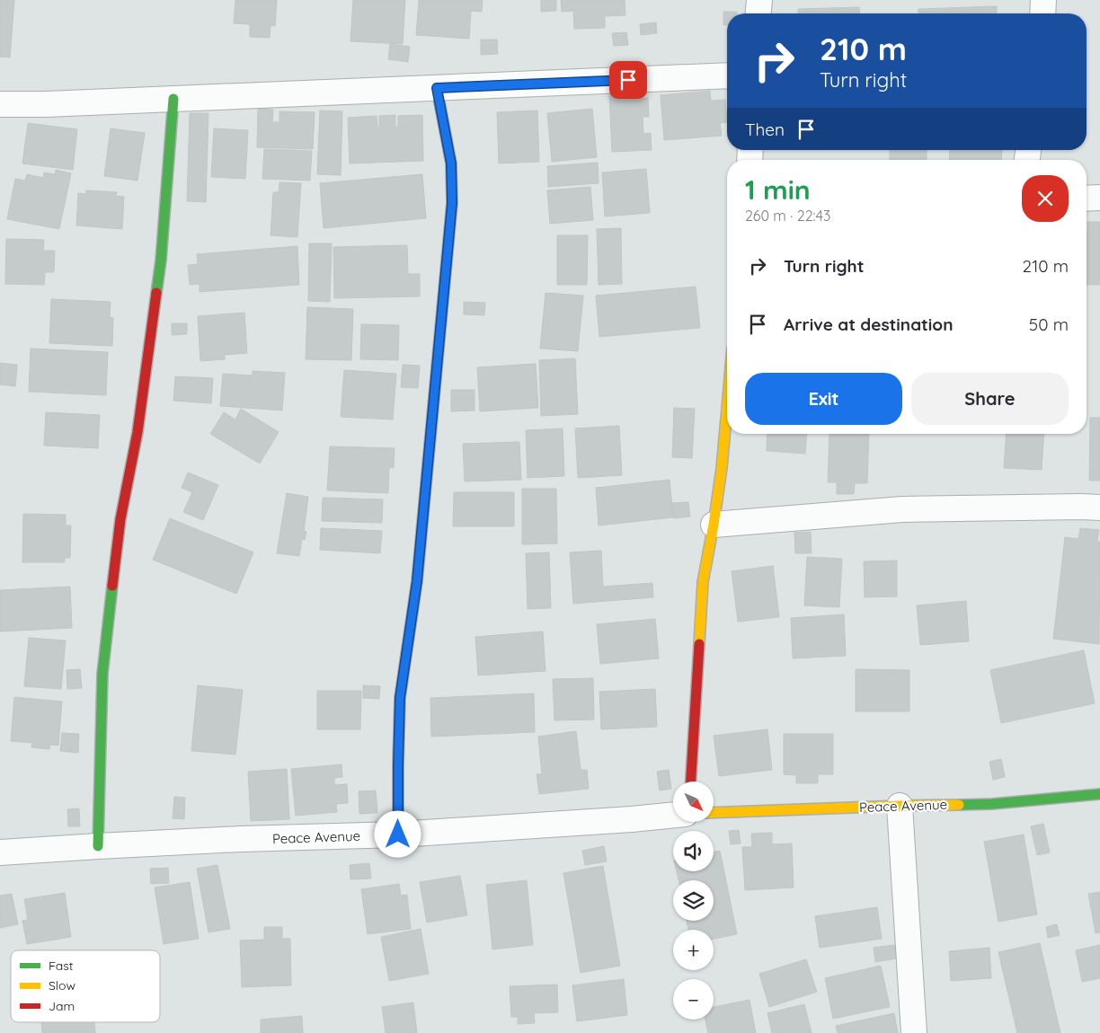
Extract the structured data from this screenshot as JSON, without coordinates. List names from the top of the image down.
{
  "streets": {
    "street": ["Peace Avenue"]
  },
  "legend": ["Fast", "Slow", "Jam"],
  "north": "bottom right",
  "page": {
    "turn": ["210 m", "Turn right"],
    "then": "Then",
    "heading": ["1 min", "260 m · 22:43"],
    "list": [
      {
        "name": "Turn right",
        "value": "210 m"
      },
      {
        "name": "Arrive at destination",
        "value": "50 m"
      }
    ],
    "buttons": ["Exit", "Share"],
    "map_buttons": ["+", "−"]
  }
}
